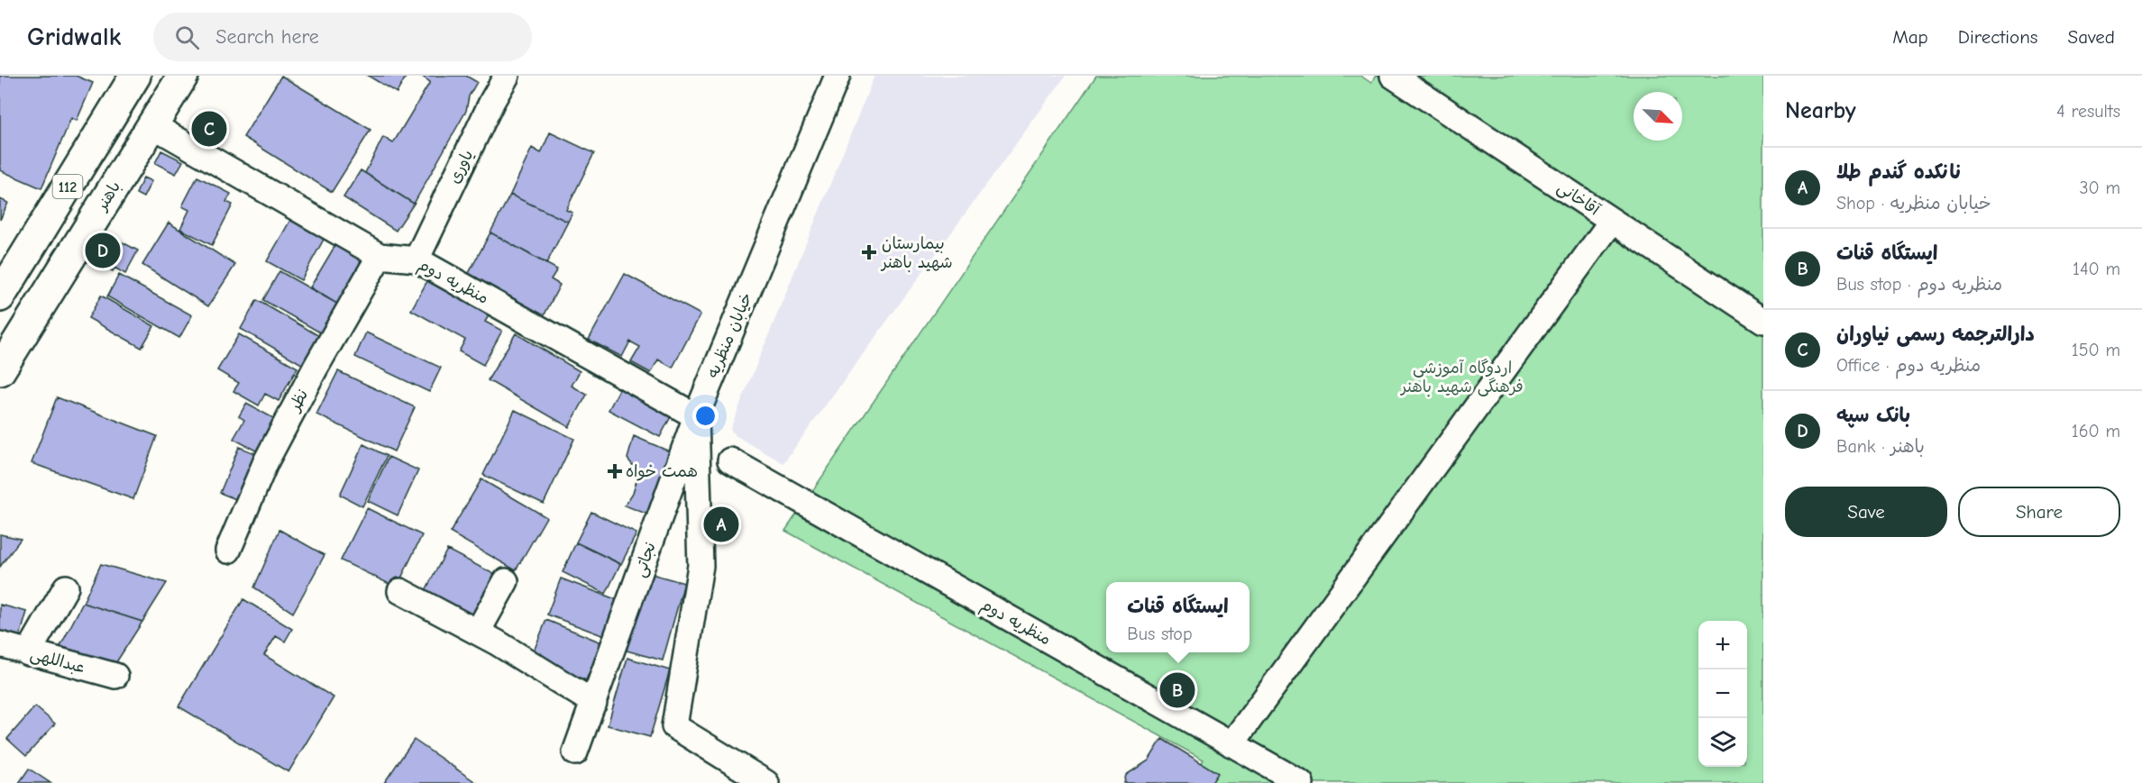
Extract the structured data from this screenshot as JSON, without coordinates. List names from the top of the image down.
{
  "streets": {
    "main road": ["112", "باهنر"],
    "street": [
      "یاوری",
      "آقاخانی",
      "منظریه دوم",
      "خیابان منظریه",
      "نظر",
      "نجاتی",
      "عبداللهی"
    ]
  },
  "crossings": [
    ["یاوری", "منظریه دوم"],
    ["باهنر", "منظریه دوم"],
    ["منظریه دوم", "خیابان منظریه"],
    ["منظریه دوم", "نظر"],
    ["منظریه دوم", "نجاتی"],
    ["خیابان منظریه", "نجاتی"]
  ],
  "parks": ["اردوگاه آموزشی فرهنگی شهید باهنر"],
  "places": {
    "health": ["بیمارستان شهید باهنر", "همت خواه"]
  },
  "north": "bottom right",
  "page": {
    "header": "Gridwalk",
    "search": "Search here",
    "nav": ["Map", "Directions", "Saved"],
    "heading": ["Nearby", "4 results"],
    "pins": [
      "C",
      "D",
      "A",
      "B"
    ],
    "list": [
      {
        "mark": "A",
        "name": "نانکده گندم طلا",
        "note": "Shop · خیابان منظریه",
        "value": "30 m"
      },
      {
        "mark": "B",
        "name": "ایستگاه قنات",
        "note": "Bus stop · منظریه دوم",
        "value": "140 m"
      },
      {
        "mark": "C",
        "name": "دارالترجمه رسمی نیاوران",
        "note": "Office · منظریه دوم",
        "value": "150 m"
      },
      {
        "mark": "D",
        "name": "بانک سپه",
        "note": "Bank · باهنر",
        "value": "160 m"
      }
    ],
    "buttons": ["Save", "Share"],
    "popup": ["ایستگاه قنات", "Bus stop"],
    "map_buttons": ["+", "−"]
  }
}
